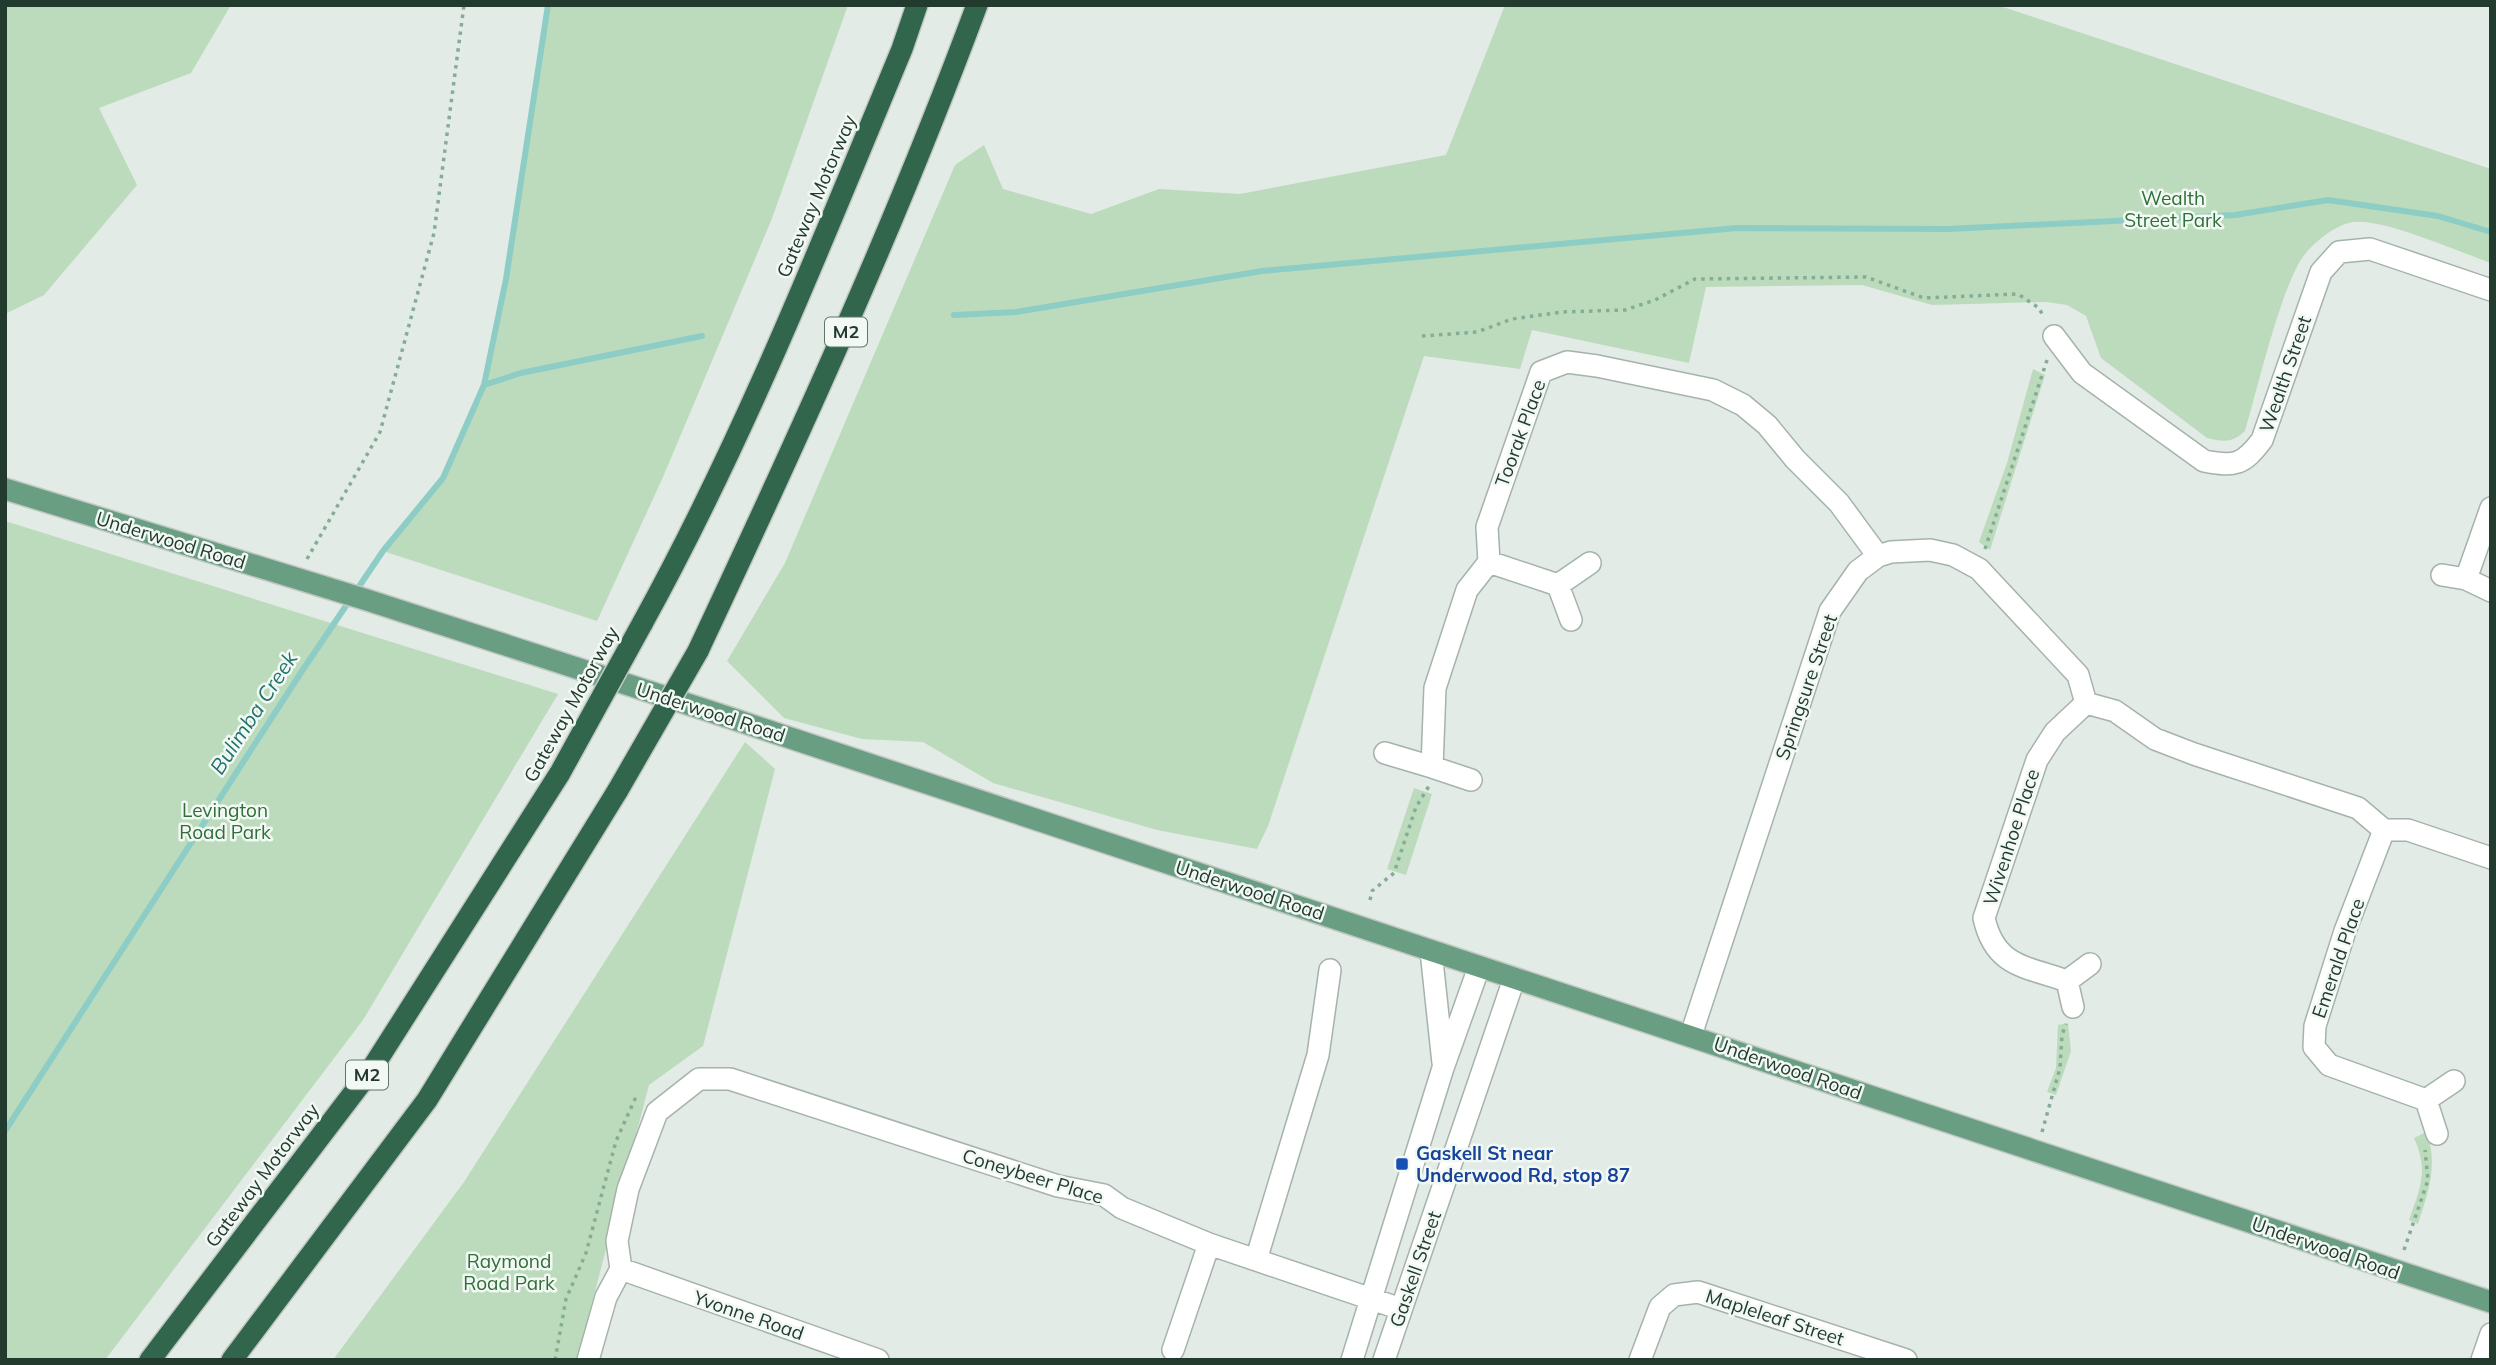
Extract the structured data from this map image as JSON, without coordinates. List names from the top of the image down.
{
  "streets": {
    "highway": ["Gateway Motorway", "M2"],
    "main road": ["Underwood Road"],
    "street": [
      "Wealth Street",
      "Toorak Place",
      "Springsure Street",
      "Wivenhoe Place",
      "Emerald Place",
      "Coneybeer Place",
      "Gaskell Street",
      "Yvonne Road",
      "Mapleleaf Street"
    ]
  },
  "crossings": [
    ["Toorak Place", "Springsure Street"],
    ["Underwood Road", "Springsure Street"],
    ["Underwood Road", "Gaskell Street"],
    ["Coneybeer Place", "Gaskell Street"]
  ],
  "water": ["Bulimba Creek"],
  "parks": ["Wealth Street Park", "Levington Road Park", "Raymond Road Park"],
  "places": {
    "transit": ["Gaskell St near Underwood Rd, stop 87"]
  }
}
